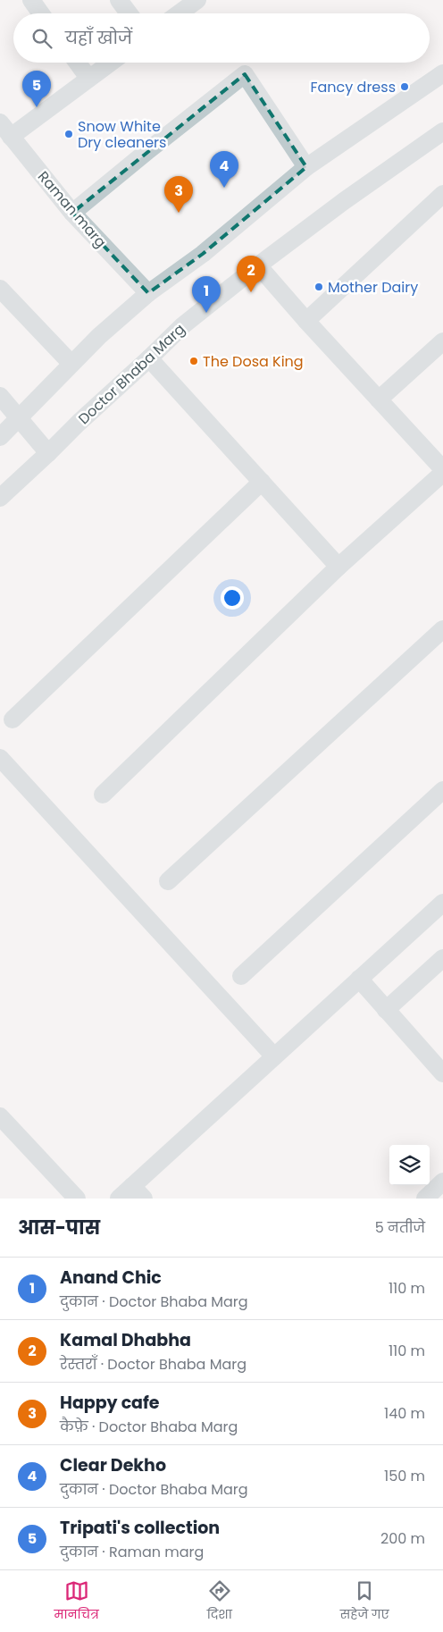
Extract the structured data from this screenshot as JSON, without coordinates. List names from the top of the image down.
{
  "streets": {
    "street": ["Raman marg", "Doctor Bhaba Marg"]
  },
  "places": [
    "Fancy dress",
    "Snow White Dry cleaners",
    "Mother Dairy",
    "The Dosa King"
  ],
  "page": {
    "search": "यहाँ खोजें",
    "pins": [
      "5",
      "4",
      "3",
      "2",
      "1"
    ],
    "heading": ["आस-पास", "5 नतीजे"],
    "list": [
      {
        "mark": "1",
        "name": "Anand Chic",
        "note": "दुकान · Doctor Bhaba Marg",
        "value": "110 m"
      },
      {
        "mark": "2",
        "name": "Kamal Dhabha",
        "note": "रेस्तराँ · Doctor Bhaba Marg",
        "value": "110 m"
      },
      {
        "mark": "3",
        "name": "Happy cafe",
        "note": "कैफ़े · Doctor Bhaba Marg",
        "value": "140 m"
      },
      {
        "mark": "4",
        "name": "Clear Dekho",
        "note": "दुकान · Doctor Bhaba Marg",
        "value": "150 m"
      },
      {
        "mark": "5",
        "name": "Tripati's collection",
        "note": "दुकान · Raman marg",
        "value": "200 m"
      }
    ],
    "nav": ["मानचित्र", "दिशा", "सहेजे गए"]
  }
}
